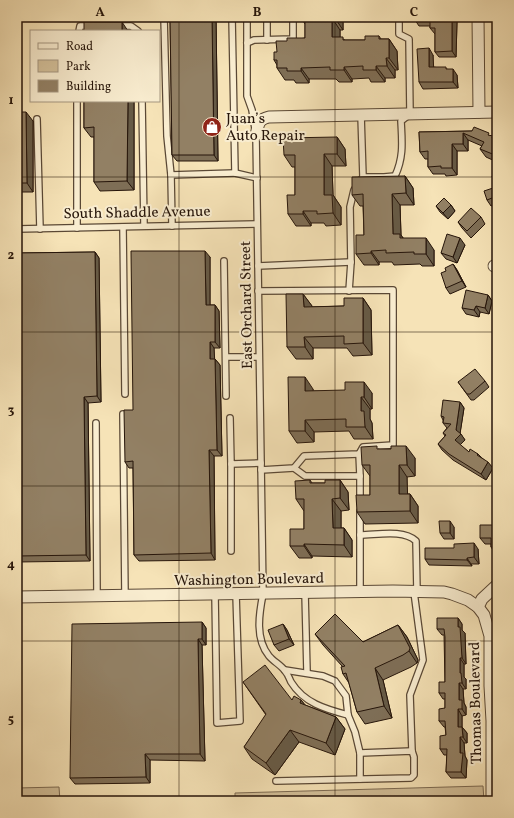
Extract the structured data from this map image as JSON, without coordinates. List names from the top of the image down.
{
  "streets": {
    "street": ["Washington Boulevard", "Thomas Boulevard"],
    "lane": ["South Shaddle Avenue", "East Orchard Street"]
  },
  "crossings": [
    ["South Shaddle Avenue", "East Orchard Street"],
    ["East Orchard Street", "Washington Boulevard"],
    ["Washington Boulevard", "Thomas Boulevard"]
  ],
  "places": {
    "shop": ["Juan’s Auto Repair"]
  },
  "legend": ["Road", "Park", "Building"],
  "grid": {
    "columns": ["A", "B", "C"],
    "rows": [
      "1",
      "2",
      "3",
      "4",
      "5"
    ]
  }
}
